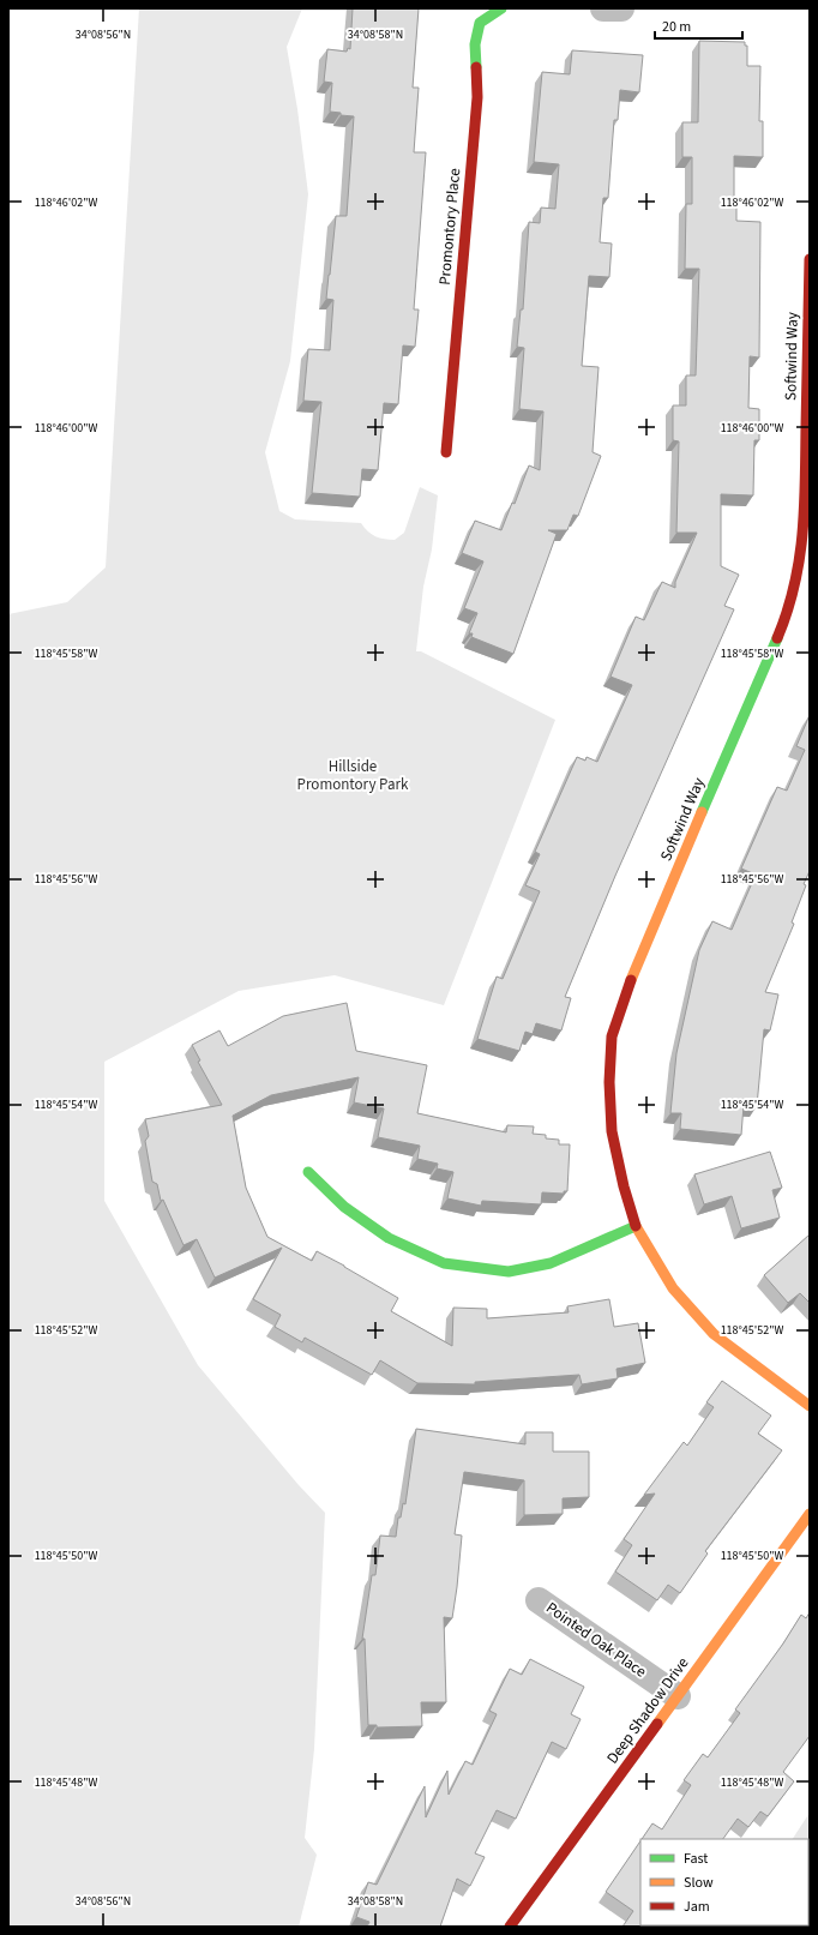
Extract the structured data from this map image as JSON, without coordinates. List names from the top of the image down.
{
  "streets": {
    "street": [
      "Promontory Place",
      "Softwind Way",
      "Pointed Oak Place",
      "Deep Shadow Drive"
    ]
  },
  "crossings": [
    ["Pointed Oak Place", "Deep Shadow Drive"]
  ],
  "parks": ["Hillside Promontory Park"],
  "legend": ["Fast", "Slow", "Jam"],
  "scale_bar": "20 m",
  "coordinates": [
    "34°08'56\"N",
    "34°08'58\"N",
    "118°46'02\"W",
    "118°46'00\"W",
    "118°45'58\"W",
    "118°45'56\"W",
    "118°45'54\"W",
    "118°45'52\"W",
    "118°45'50\"W",
    "118°45'48\"W"
  ]
}
